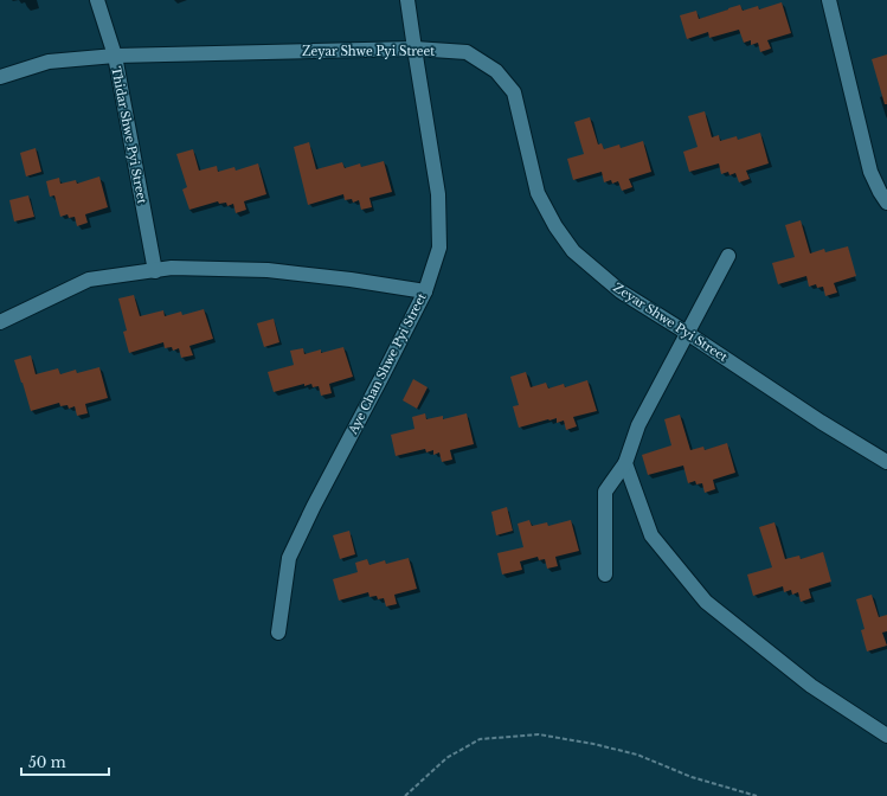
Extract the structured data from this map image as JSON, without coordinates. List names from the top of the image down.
{
  "streets": {
    "street": ["Zeyar Shwe Pyi Street", "Thidar Shwe Pyi Street", "Aye Chan Shwe Pyi Street"]
  },
  "crossings": [
    ["Zeyar Shwe Pyi Street", "Thidar Shwe Pyi Street"],
    ["Zeyar Shwe Pyi Street", "Aye Chan Shwe Pyi Street"]
  ],
  "scale_bar": "50 m"
}
